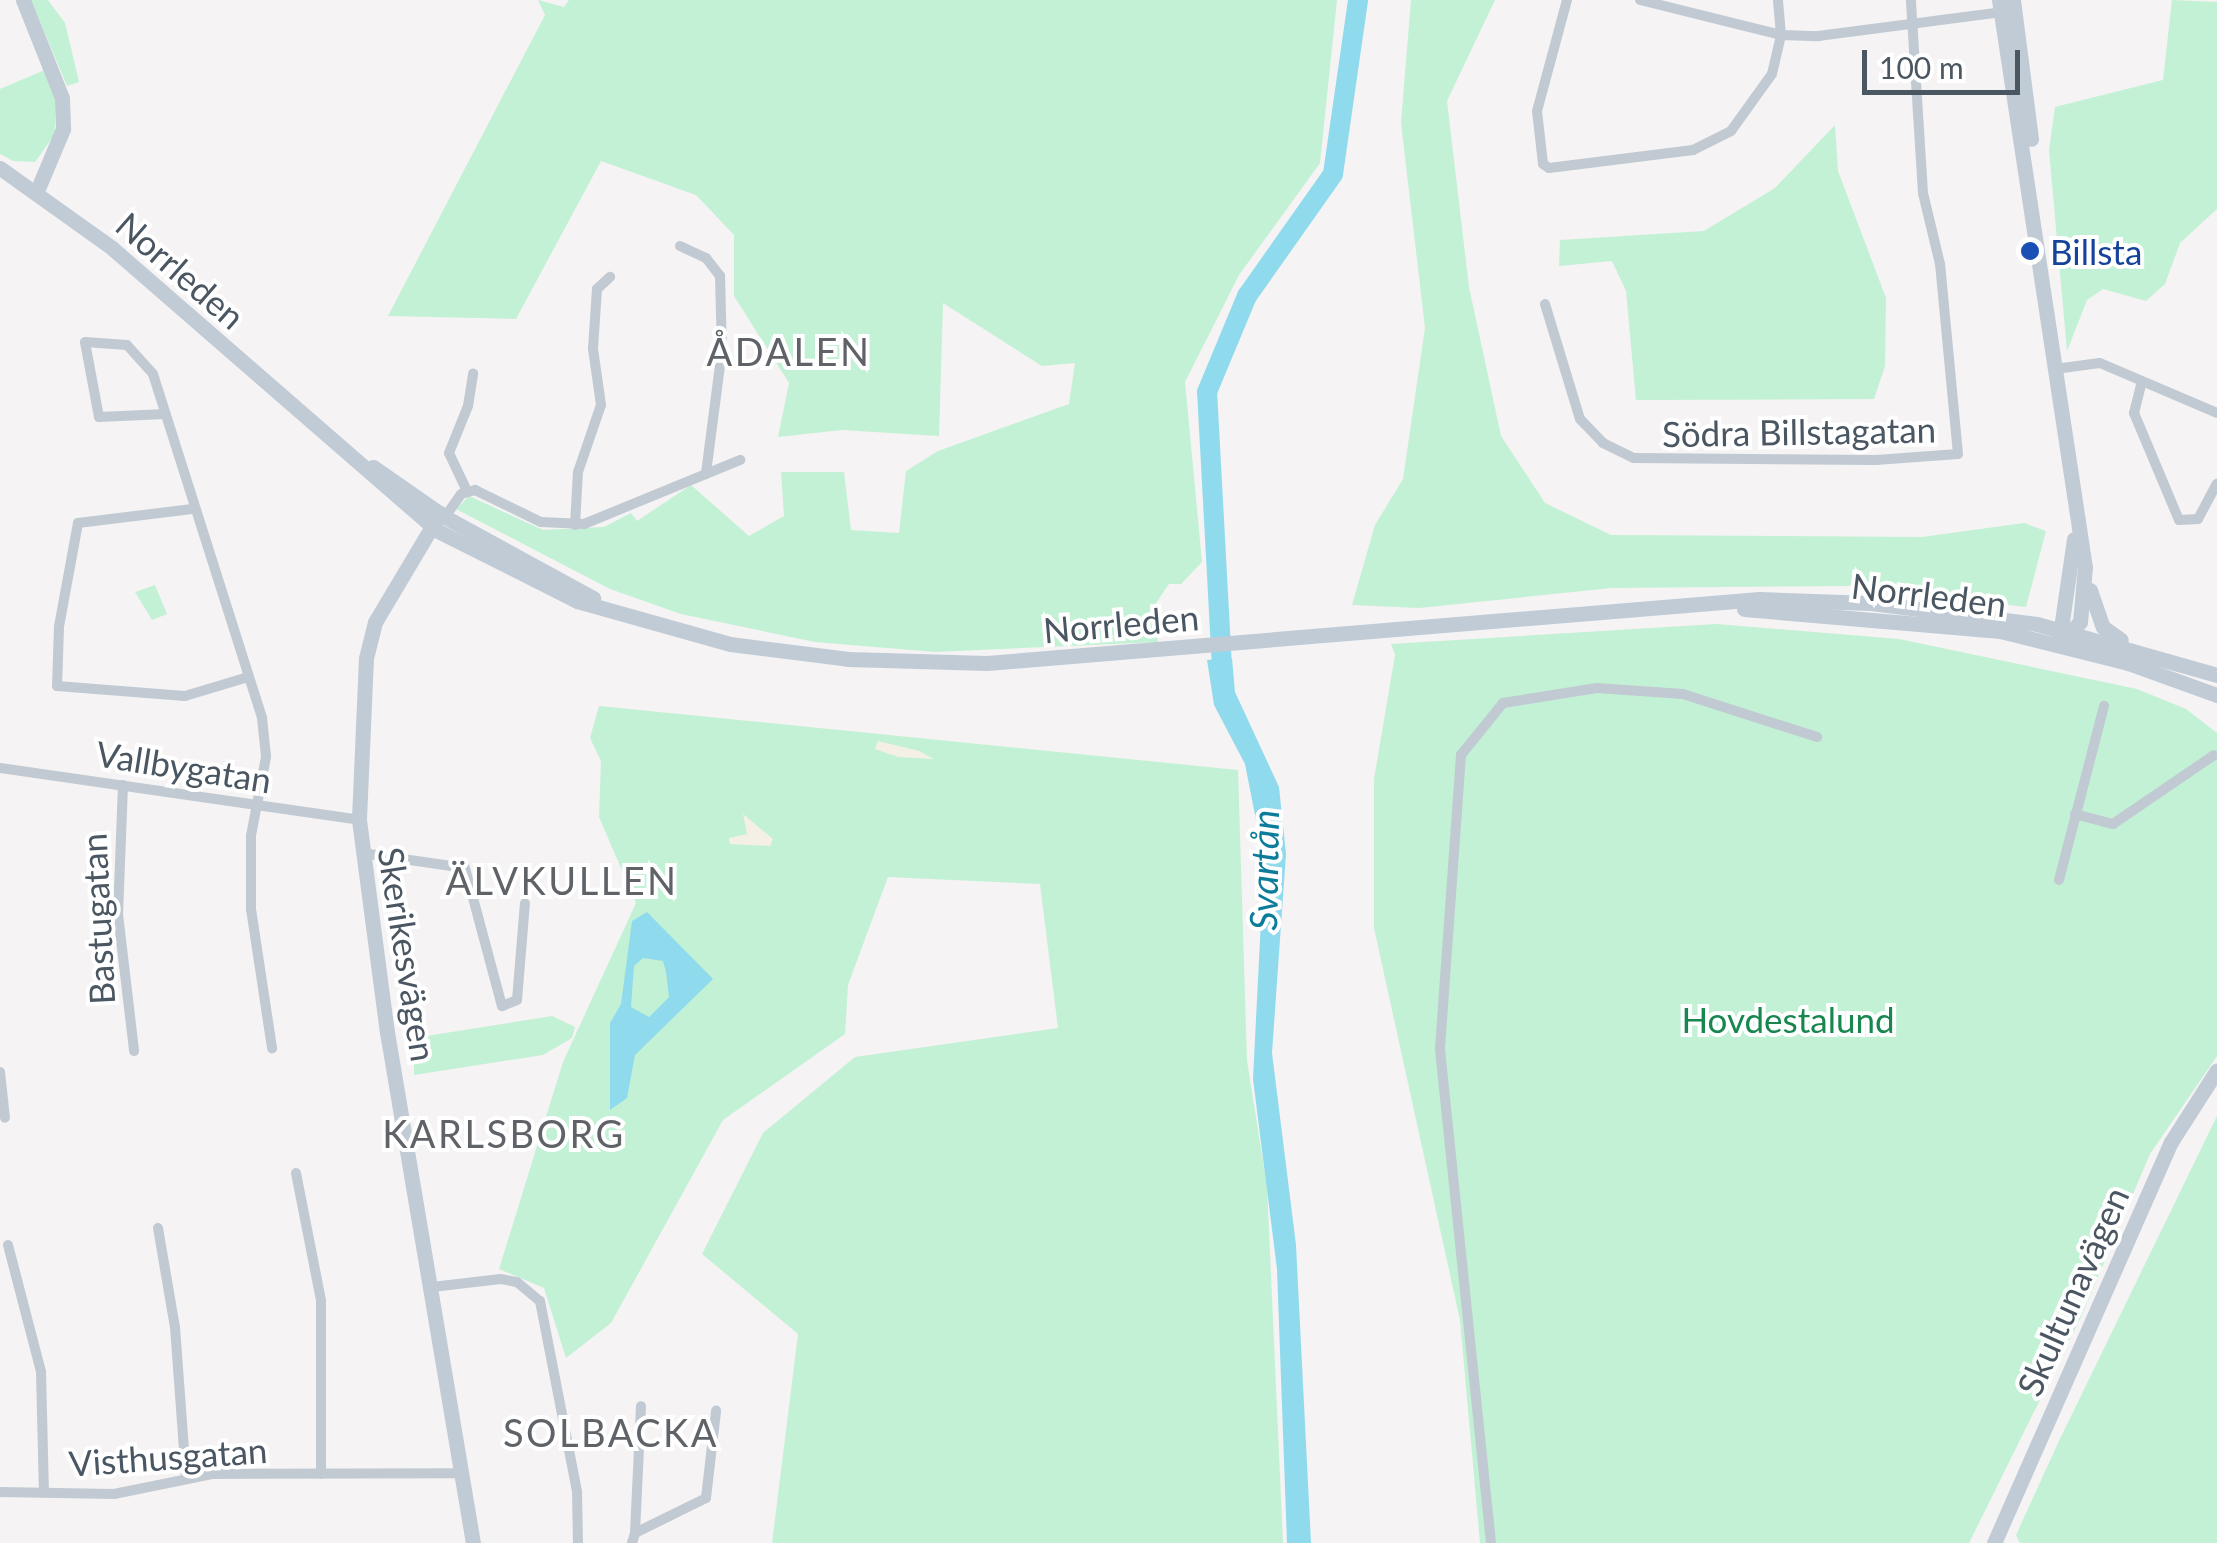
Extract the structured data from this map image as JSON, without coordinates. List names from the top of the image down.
{
  "streets": {
    "main road": ["Norrleden", "Skerikesvägen", "Skultunavägen"],
    "street": [
      "Södra Billstagatan",
      "Vallbygatan",
      "Bastugatan",
      "Visthusgatan"
    ]
  },
  "crossings": [
    ["Norrleden", "Skerikesvägen"],
    ["Vallbygatan", "Bastugatan"],
    ["Vallbygatan", "Skerikesvägen"],
    ["Skerikesvägen", "Visthusgatan"]
  ],
  "districts": [
    "ÅDALEN",
    "ÄLVKULLEN",
    "KARLSBORG",
    "SOLBACKA"
  ],
  "water": ["Svartån"],
  "parks": ["Hovdestalund"],
  "places": ["Billsta"],
  "scale_bar": "100 m"
}
